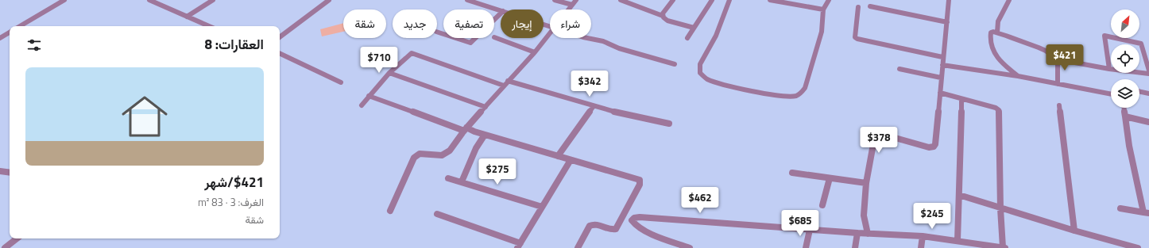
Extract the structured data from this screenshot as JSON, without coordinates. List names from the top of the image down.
{
  "north": "top right",
  "page": {
    "chip": [
      "شراء",
      "إيجار",
      "تصفية",
      "جديد",
      "شقة"
    ],
    "heading": "العقارات: 8",
    "price": [
      "$421",
      "$710",
      "$342",
      "$378",
      "$275",
      "$462",
      "$245",
      "$685"
    ],
    "list": [
      {
        "name": "$421/شهر",
        "note": "الغرف: 3 · 83 m² · شقة"
      }
    ]
  }
}
